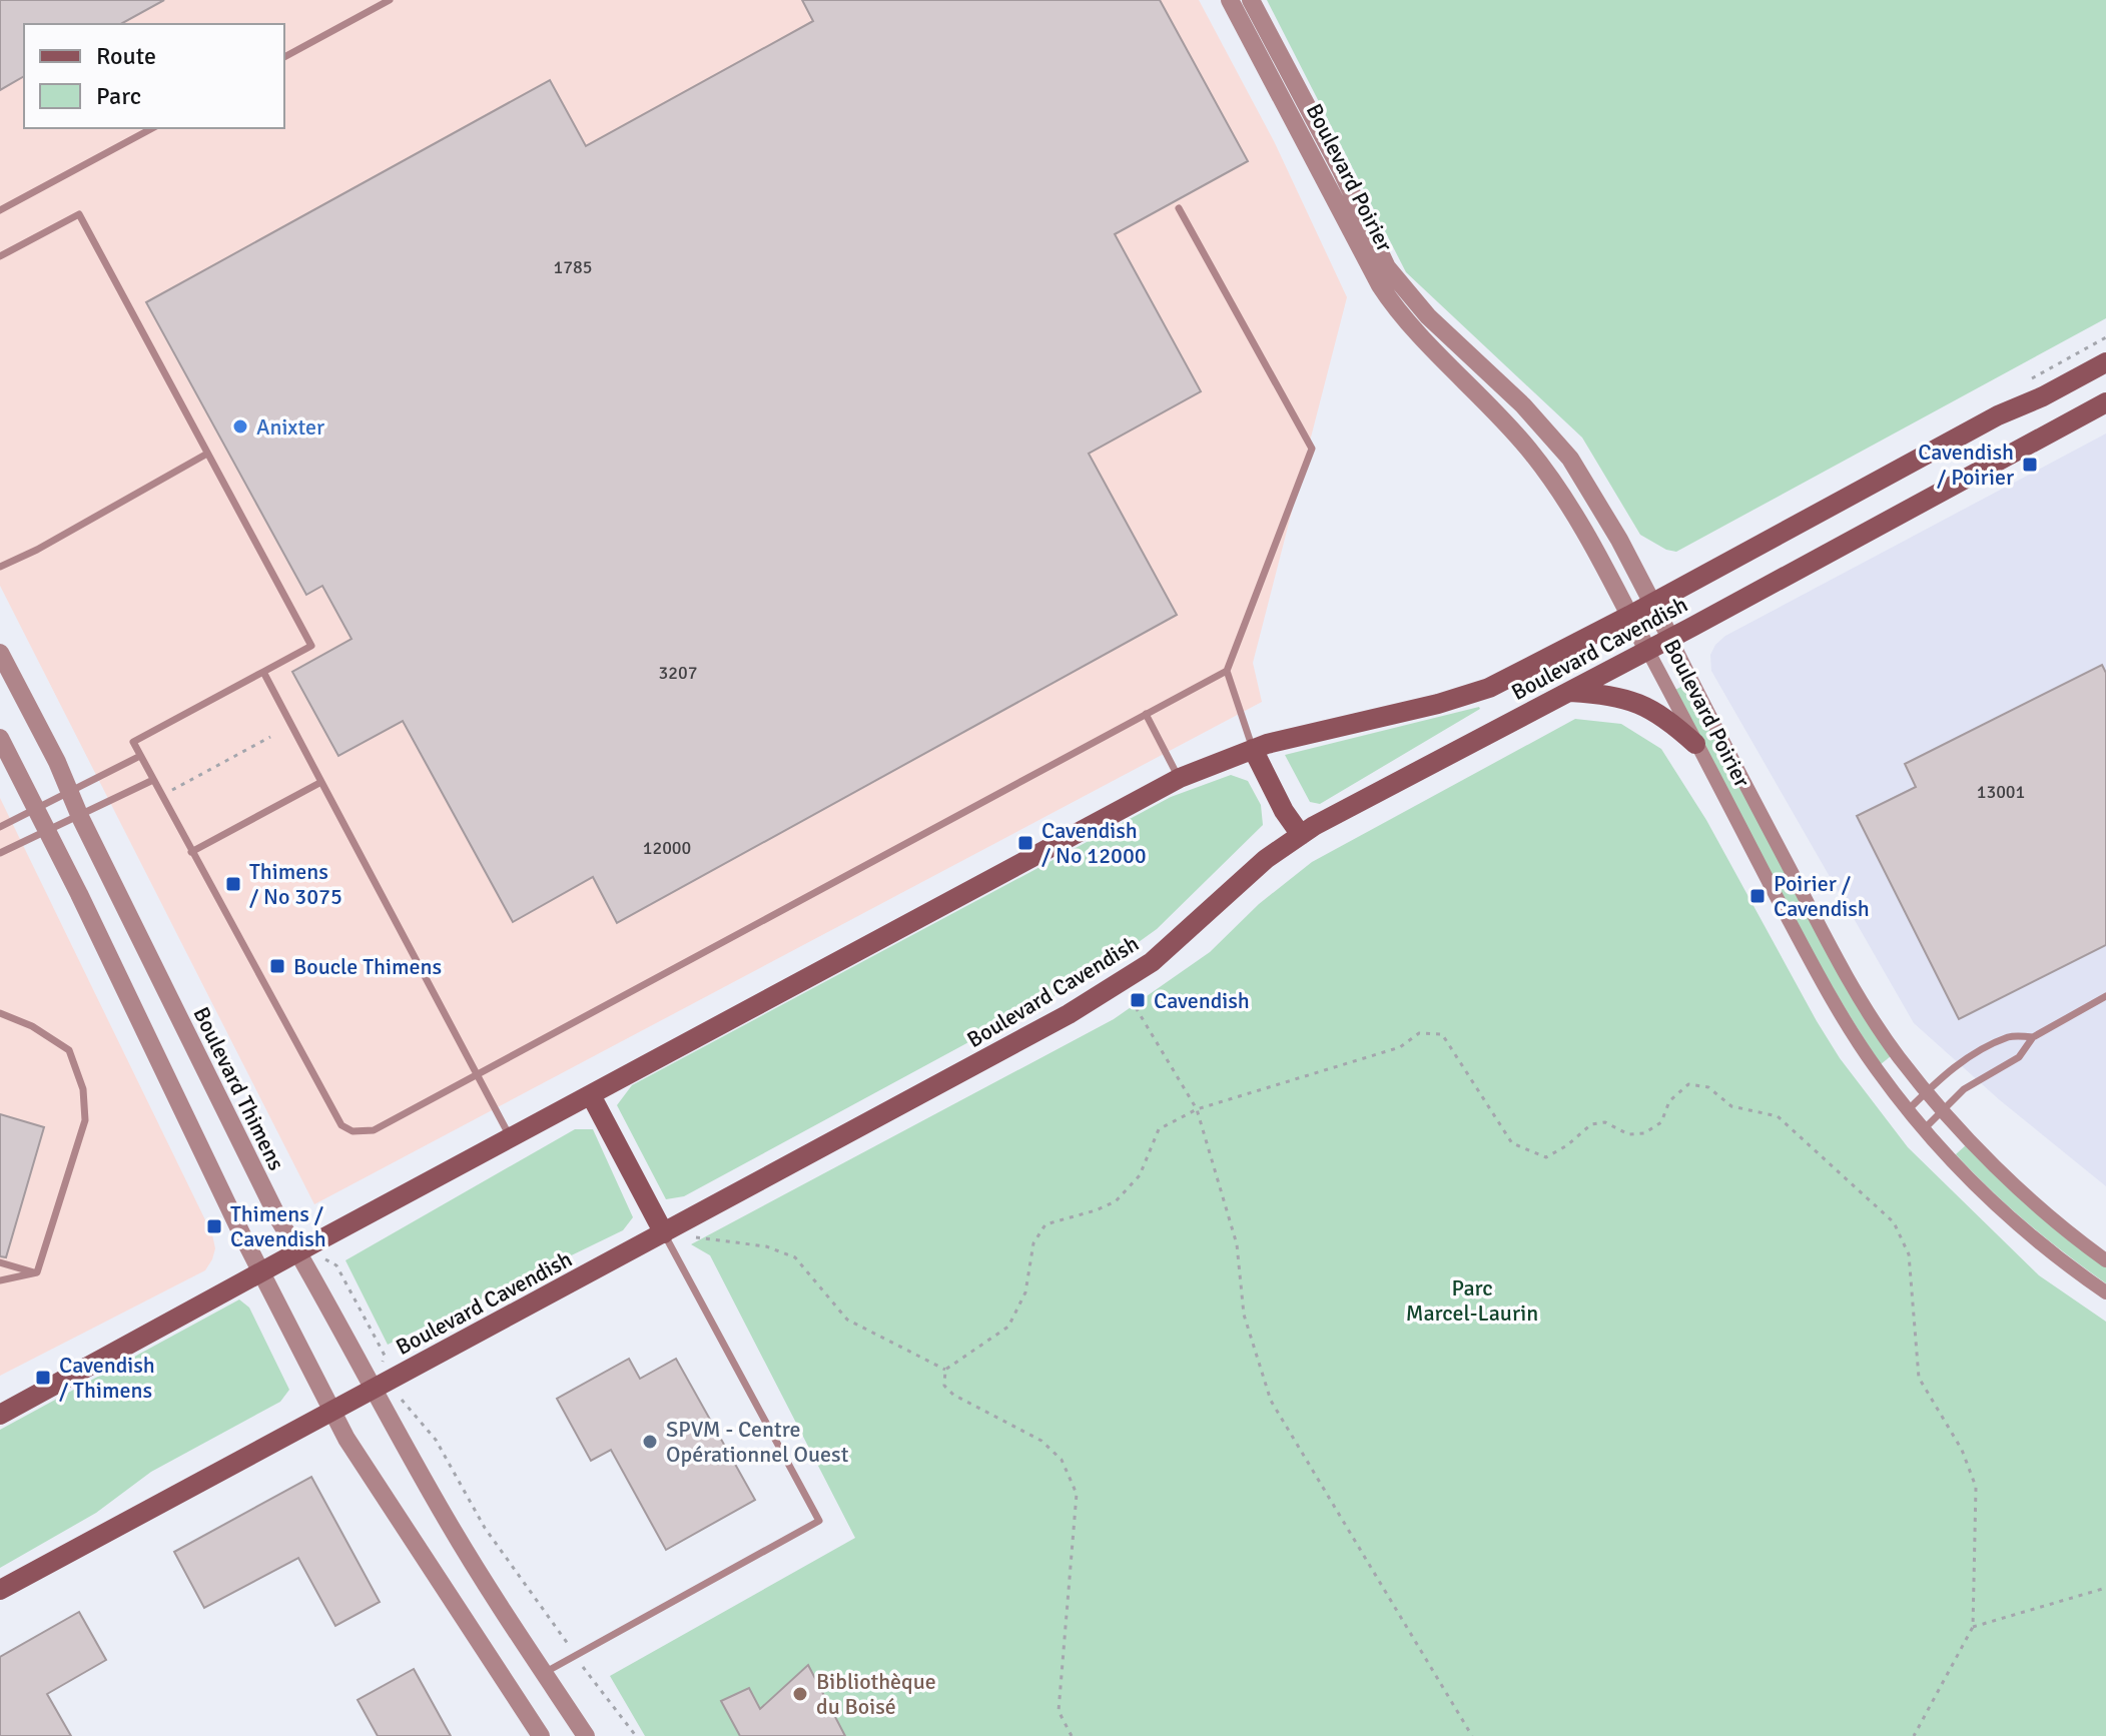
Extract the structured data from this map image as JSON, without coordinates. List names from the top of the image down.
{
  "streets": {
    "main road": ["Boulevard Cavendish"],
    "street": ["Boulevard Poirier", "Boulevard Thimens"]
  },
  "crossings": [
    ["Boulevard Poirier", "Boulevard Cavendish"],
    ["Boulevard Cavendish", "Boulevard Thimens"]
  ],
  "parks": ["Parc Marcel-Laurin"],
  "places": {
    "other": ["Anixter", "SPVM - Centre Opérationnel Ouest", "Bibliothèque du Boisé"],
    "transit": [
      "Cavendish / Poirier",
      "Cavendish / No 12000",
      "Thimens / No 3075",
      "Poirier / Cavendish",
      "Boucle Thimens",
      "Cavendish",
      "Thimens / Cavendish",
      "Cavendish / Thimens"
    ]
  },
  "house_numbers": [
    "1785",
    "3207",
    "13001",
    "12000"
  ],
  "legend": ["Route", "Parc"]
}
